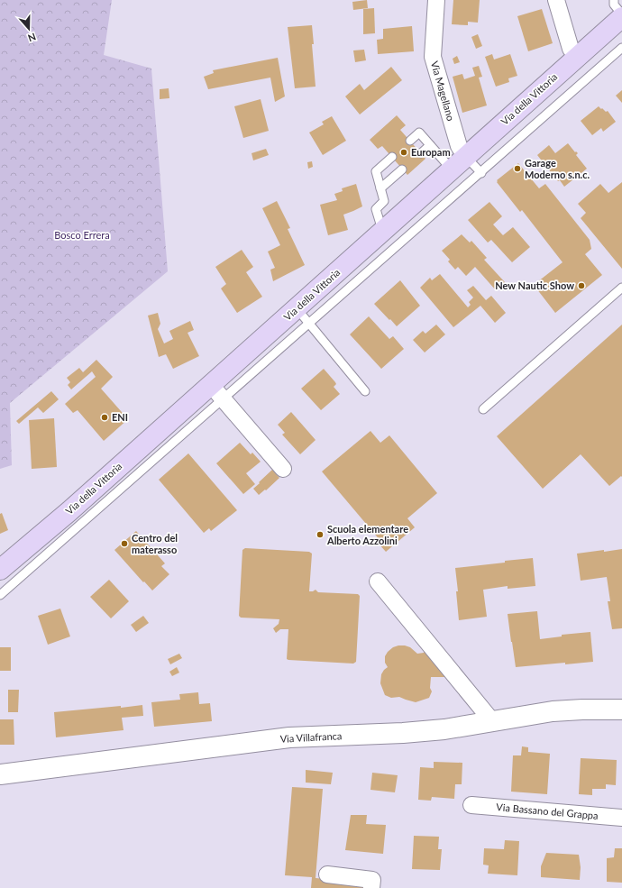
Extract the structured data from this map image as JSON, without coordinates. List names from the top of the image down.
{
  "streets": {
    "main road": ["Via della Vittoria"],
    "street": ["Via Magellano", "Via Villafranca", "Via Bassano del Grappa"]
  },
  "crossings": [
    ["Via Magellano", "Via della Vittoria"]
  ],
  "parks": ["Bosco Errera"],
  "places": [
    "Europam",
    "Garage Moderno s.n.c.",
    "New Nautic Show",
    "ENI",
    "Scuola elementare Alberto Azzolini",
    "Centro del materasso"
  ],
  "north": "bottom"
}
